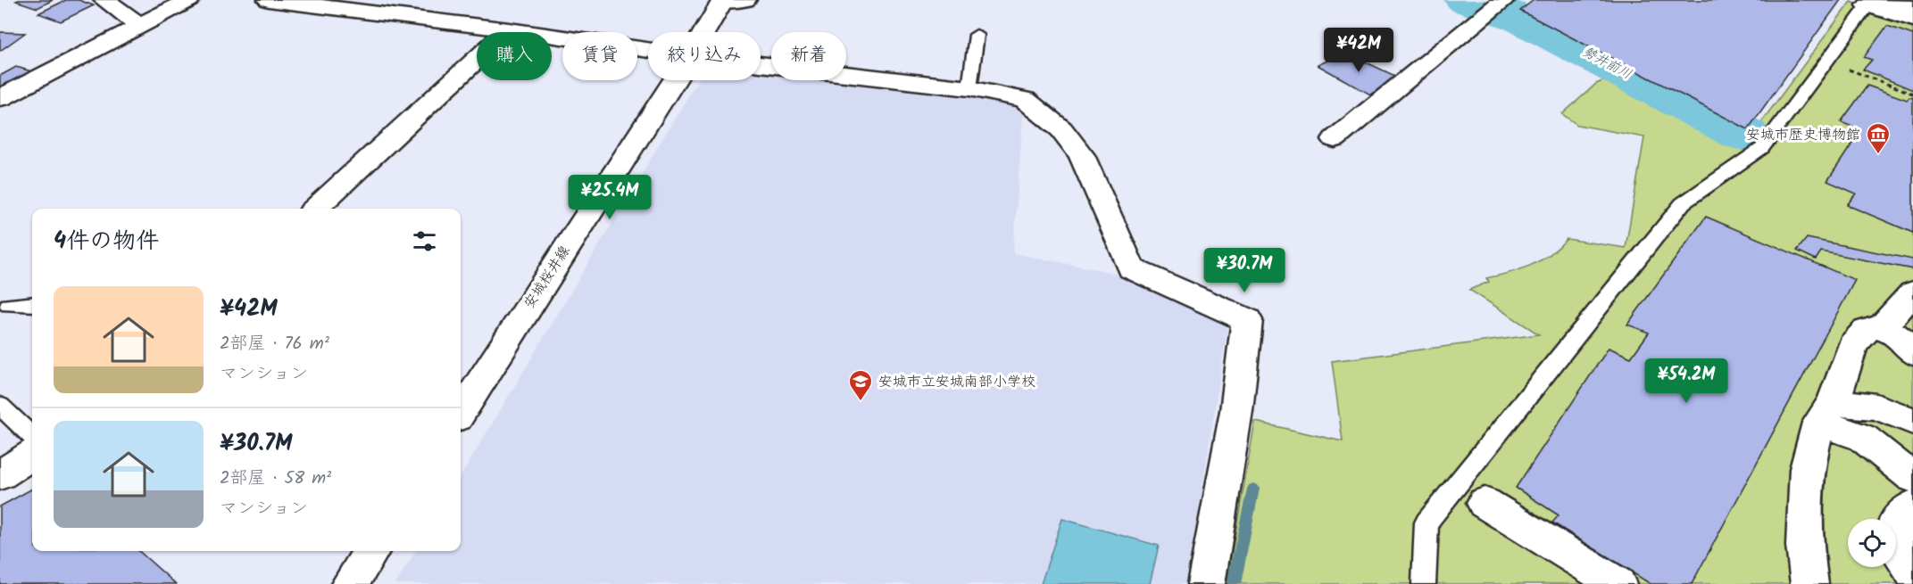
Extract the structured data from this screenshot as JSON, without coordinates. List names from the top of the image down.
{
  "streets": {
    "street": ["安城桜井線"]
  },
  "water": ["勢井前川"],
  "places": {
    "museum": ["安城市歴史博物館"],
    "school or university": ["安城市立安城南部小学校"]
  },
  "page": {
    "price": [
      "¥42M",
      "¥25.4M",
      "¥30.7M",
      "¥54.2M"
    ],
    "chip": [
      "購入",
      "賃貸",
      "絞り込み",
      "新着"
    ],
    "heading": "4件の物件",
    "list": [
      {
        "name": "¥42M",
        "note": "2部屋 · 76 m² · マンション"
      },
      {
        "name": "¥30.7M",
        "note": "2部屋 · 58 m² · マンション"
      }
    ]
  }
}
